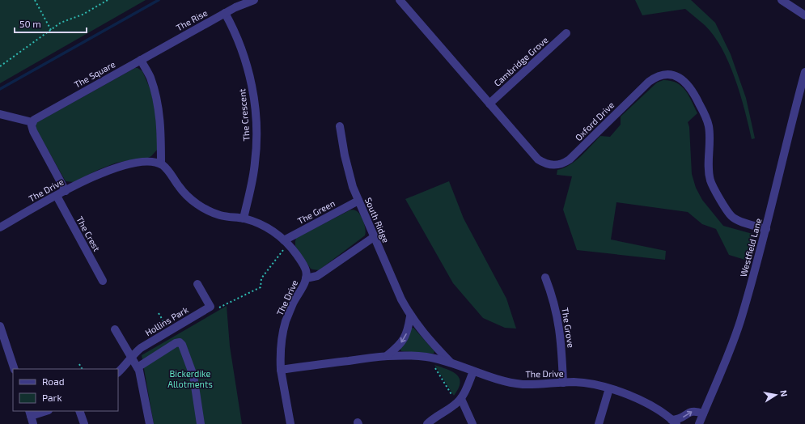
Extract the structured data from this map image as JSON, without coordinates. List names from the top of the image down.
{
  "streets": {
    "street": [
      "The Rise",
      "Cambridge Grove",
      "The Square",
      "The Crescent",
      "Oxford Drive",
      "The Drive",
      "The Green",
      "South Ridge",
      "The Crest",
      "Westfield Lane",
      "Hollins Park",
      "The Grove"
    ]
  },
  "crossings": [
    ["The Rise", "The Square"],
    ["The Rise", "The Crescent"],
    ["Cambridge Grove", "Oxford Drive"],
    ["The Crescent", "The Drive"],
    ["Oxford Drive", "Westfield Lane"],
    ["The Drive", "The Green"],
    ["The Drive", "South Ridge"],
    ["The Drive", "The Crest"],
    ["The Drive", "Westfield Lane"],
    ["The Drive", "The Grove"],
    ["The Green", "South Ridge"]
  ],
  "parks": ["Bickerdike Allotments"],
  "legend": ["Road", "Park"],
  "scale_bar": "50 m",
  "north": "right"
}
